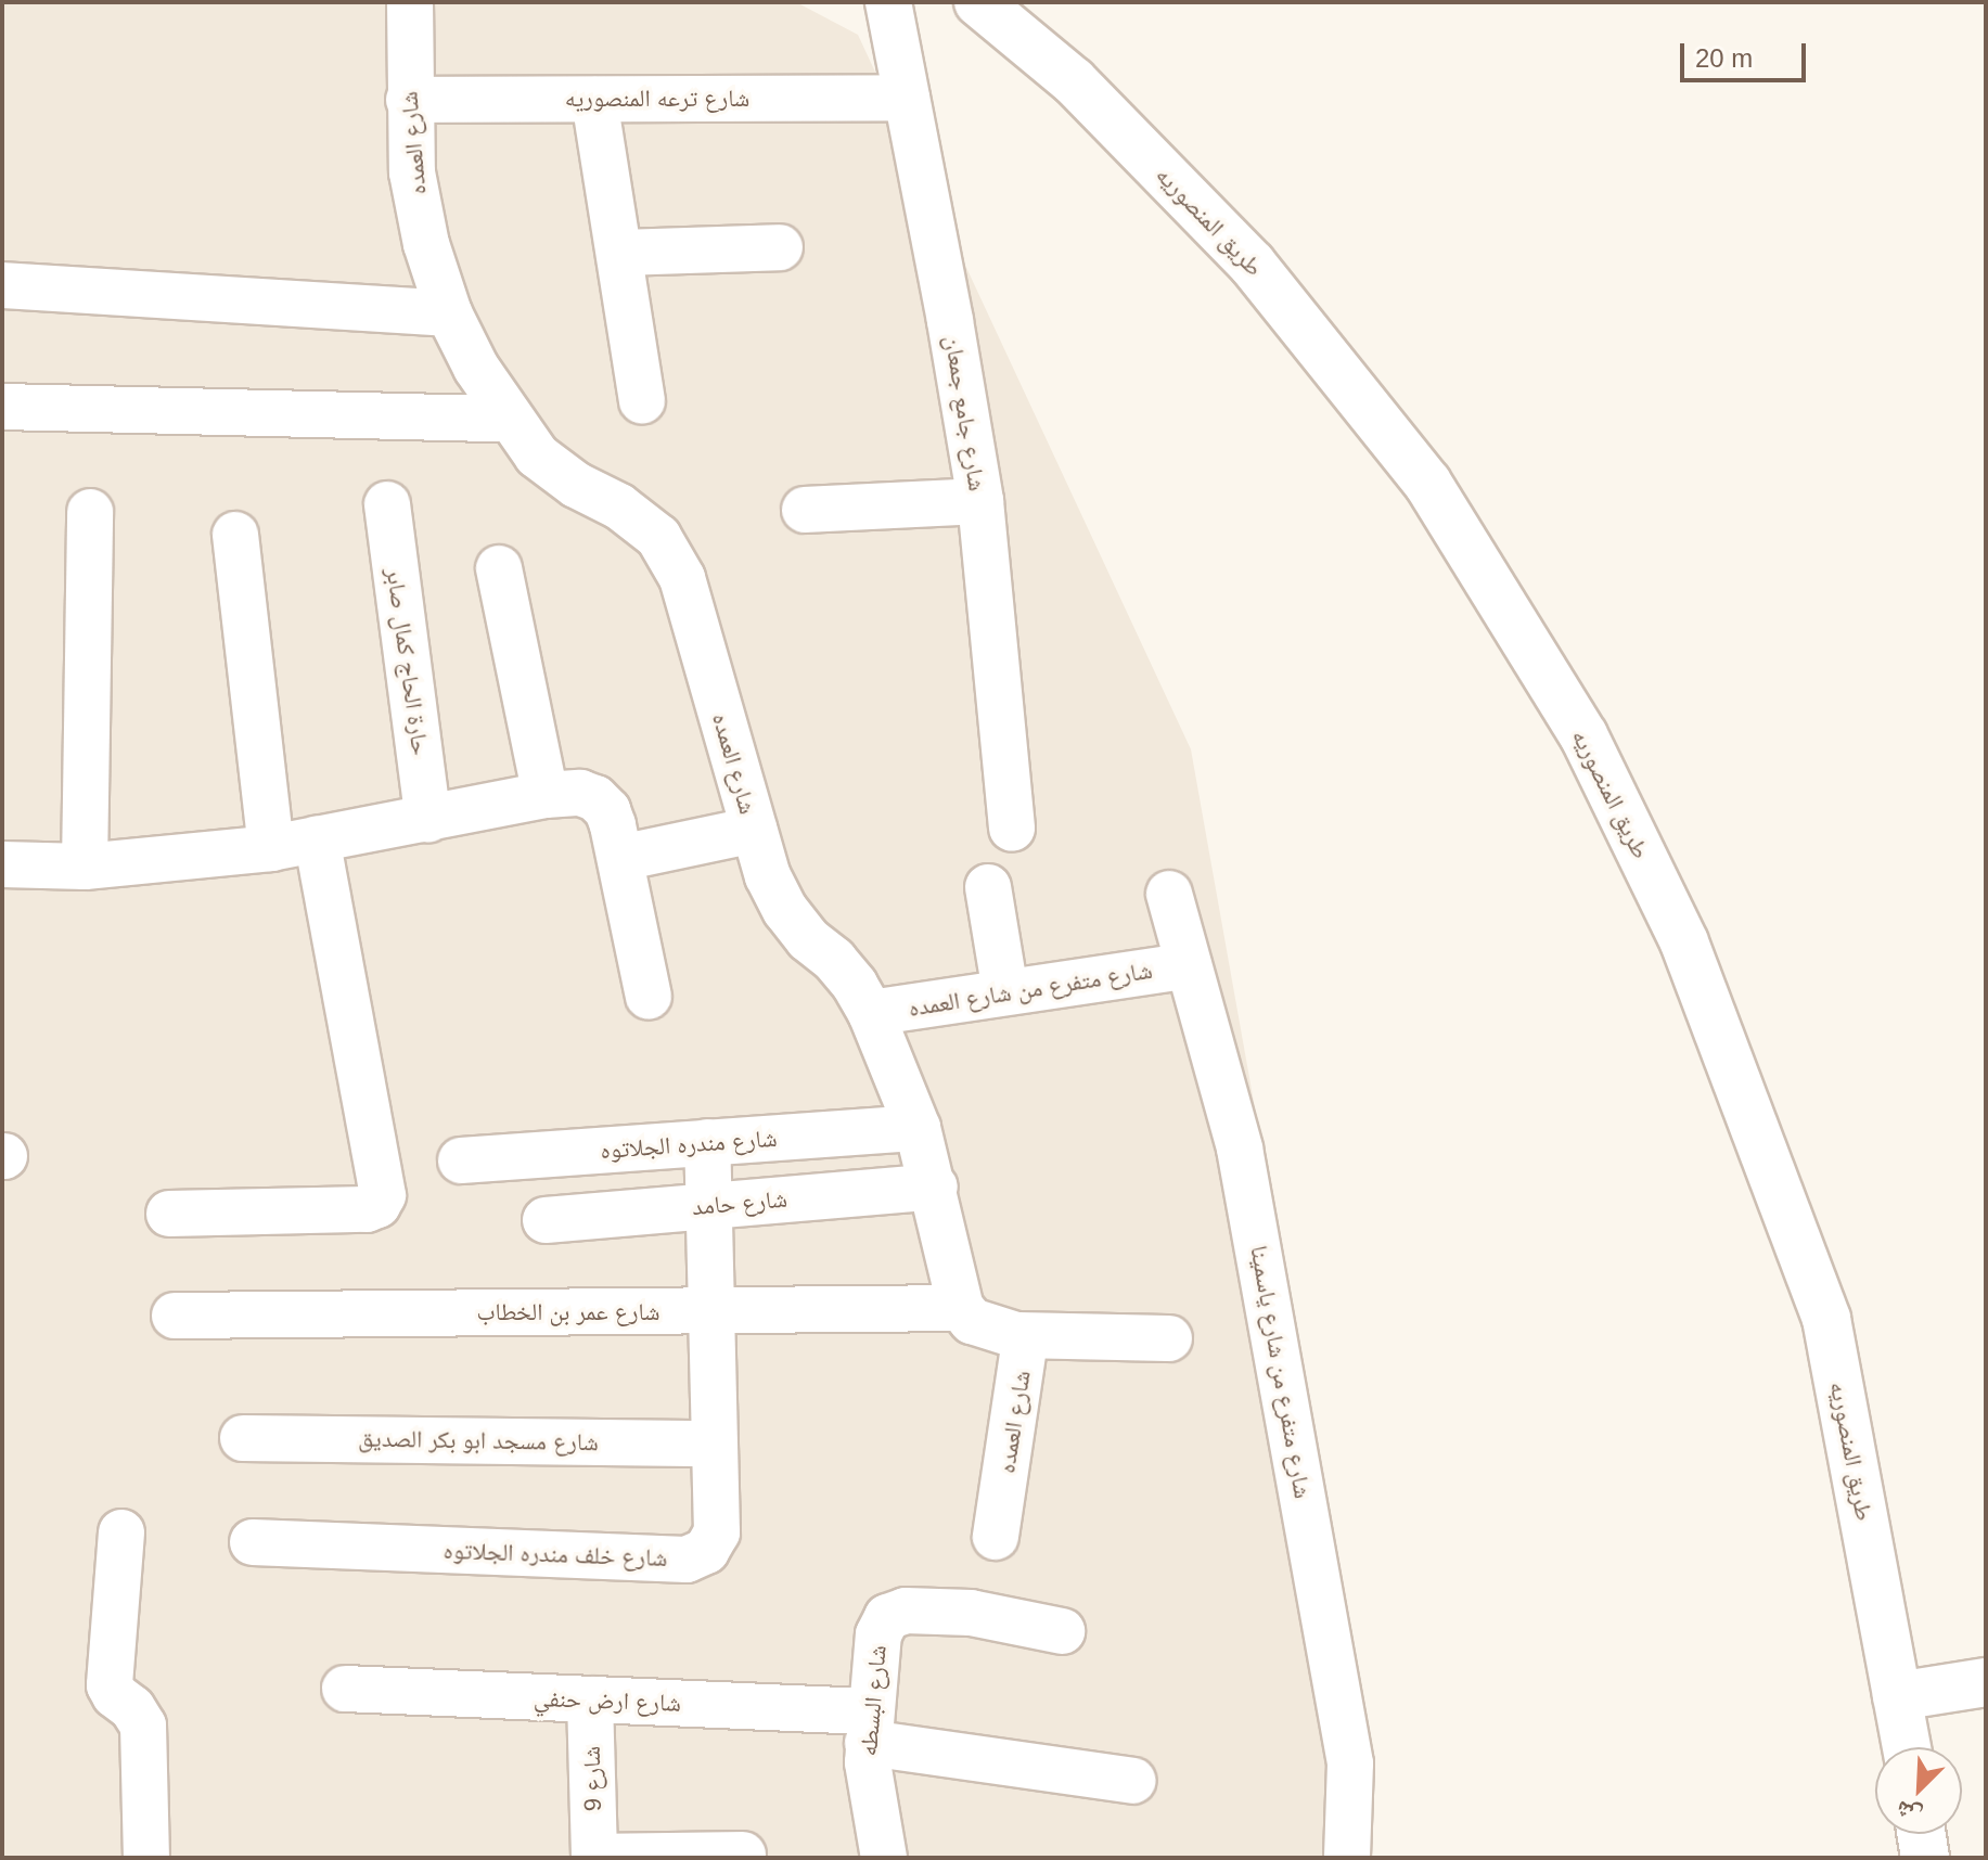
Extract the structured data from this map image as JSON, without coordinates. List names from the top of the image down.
{
  "streets": {
    "main road": ["طريق المنصوريه"],
    "street": [
      "شارع ترعه المنصوريه",
      "شارع العمده",
      "شارع جامع جمعان",
      "حارة الحاج كمال صابر",
      "شارع متفرع من شارع العمده",
      "شارع مندره الجلاتوه",
      "شارع حامد",
      "شارع عمر بن الخطاب",
      "شارع متفرع من شارع ياسمينا",
      "شارع مسجد ابو بكر الصديق",
      "شارع خلف مندره الجلاتوه",
      "شارع ارض حنفي",
      "شارع البسطه",
      "شارع 9"
    ]
  },
  "crossings": [
    ["شارع ترعه المنصوريه", "شارع العمده"],
    ["شارع ترعه المنصوريه", "شارع جامع جمعان"],
    ["شارع العمده", "شارع متفرع من شارع العمده"],
    ["شارع العمده", "شارع مندره الجلاتوه"],
    ["شارع العمده", "شارع حامد"],
    ["شارع العمده", "شارع عمر بن الخطاب"],
    ["شارع متفرع من شارع العمده", "شارع متفرع من شارع ياسمينا"],
    ["شارع مندره الجلاتوه", "شارع خلف مندره الجلاتوه"],
    ["شارع حامد", "شارع خلف مندره الجلاتوه"],
    ["شارع عمر بن الخطاب", "شارع خلف مندره الجلاتوه"],
    ["شارع مسجد ابو بكر الصديق", "شارع خلف مندره الجلاتوه"],
    ["شارع ارض حنفي", "شارع البسطه"],
    ["شارع ارض حنفي", "شارع 9"]
  ],
  "scale_bar": "20 m",
  "north": "bottom left"
}
